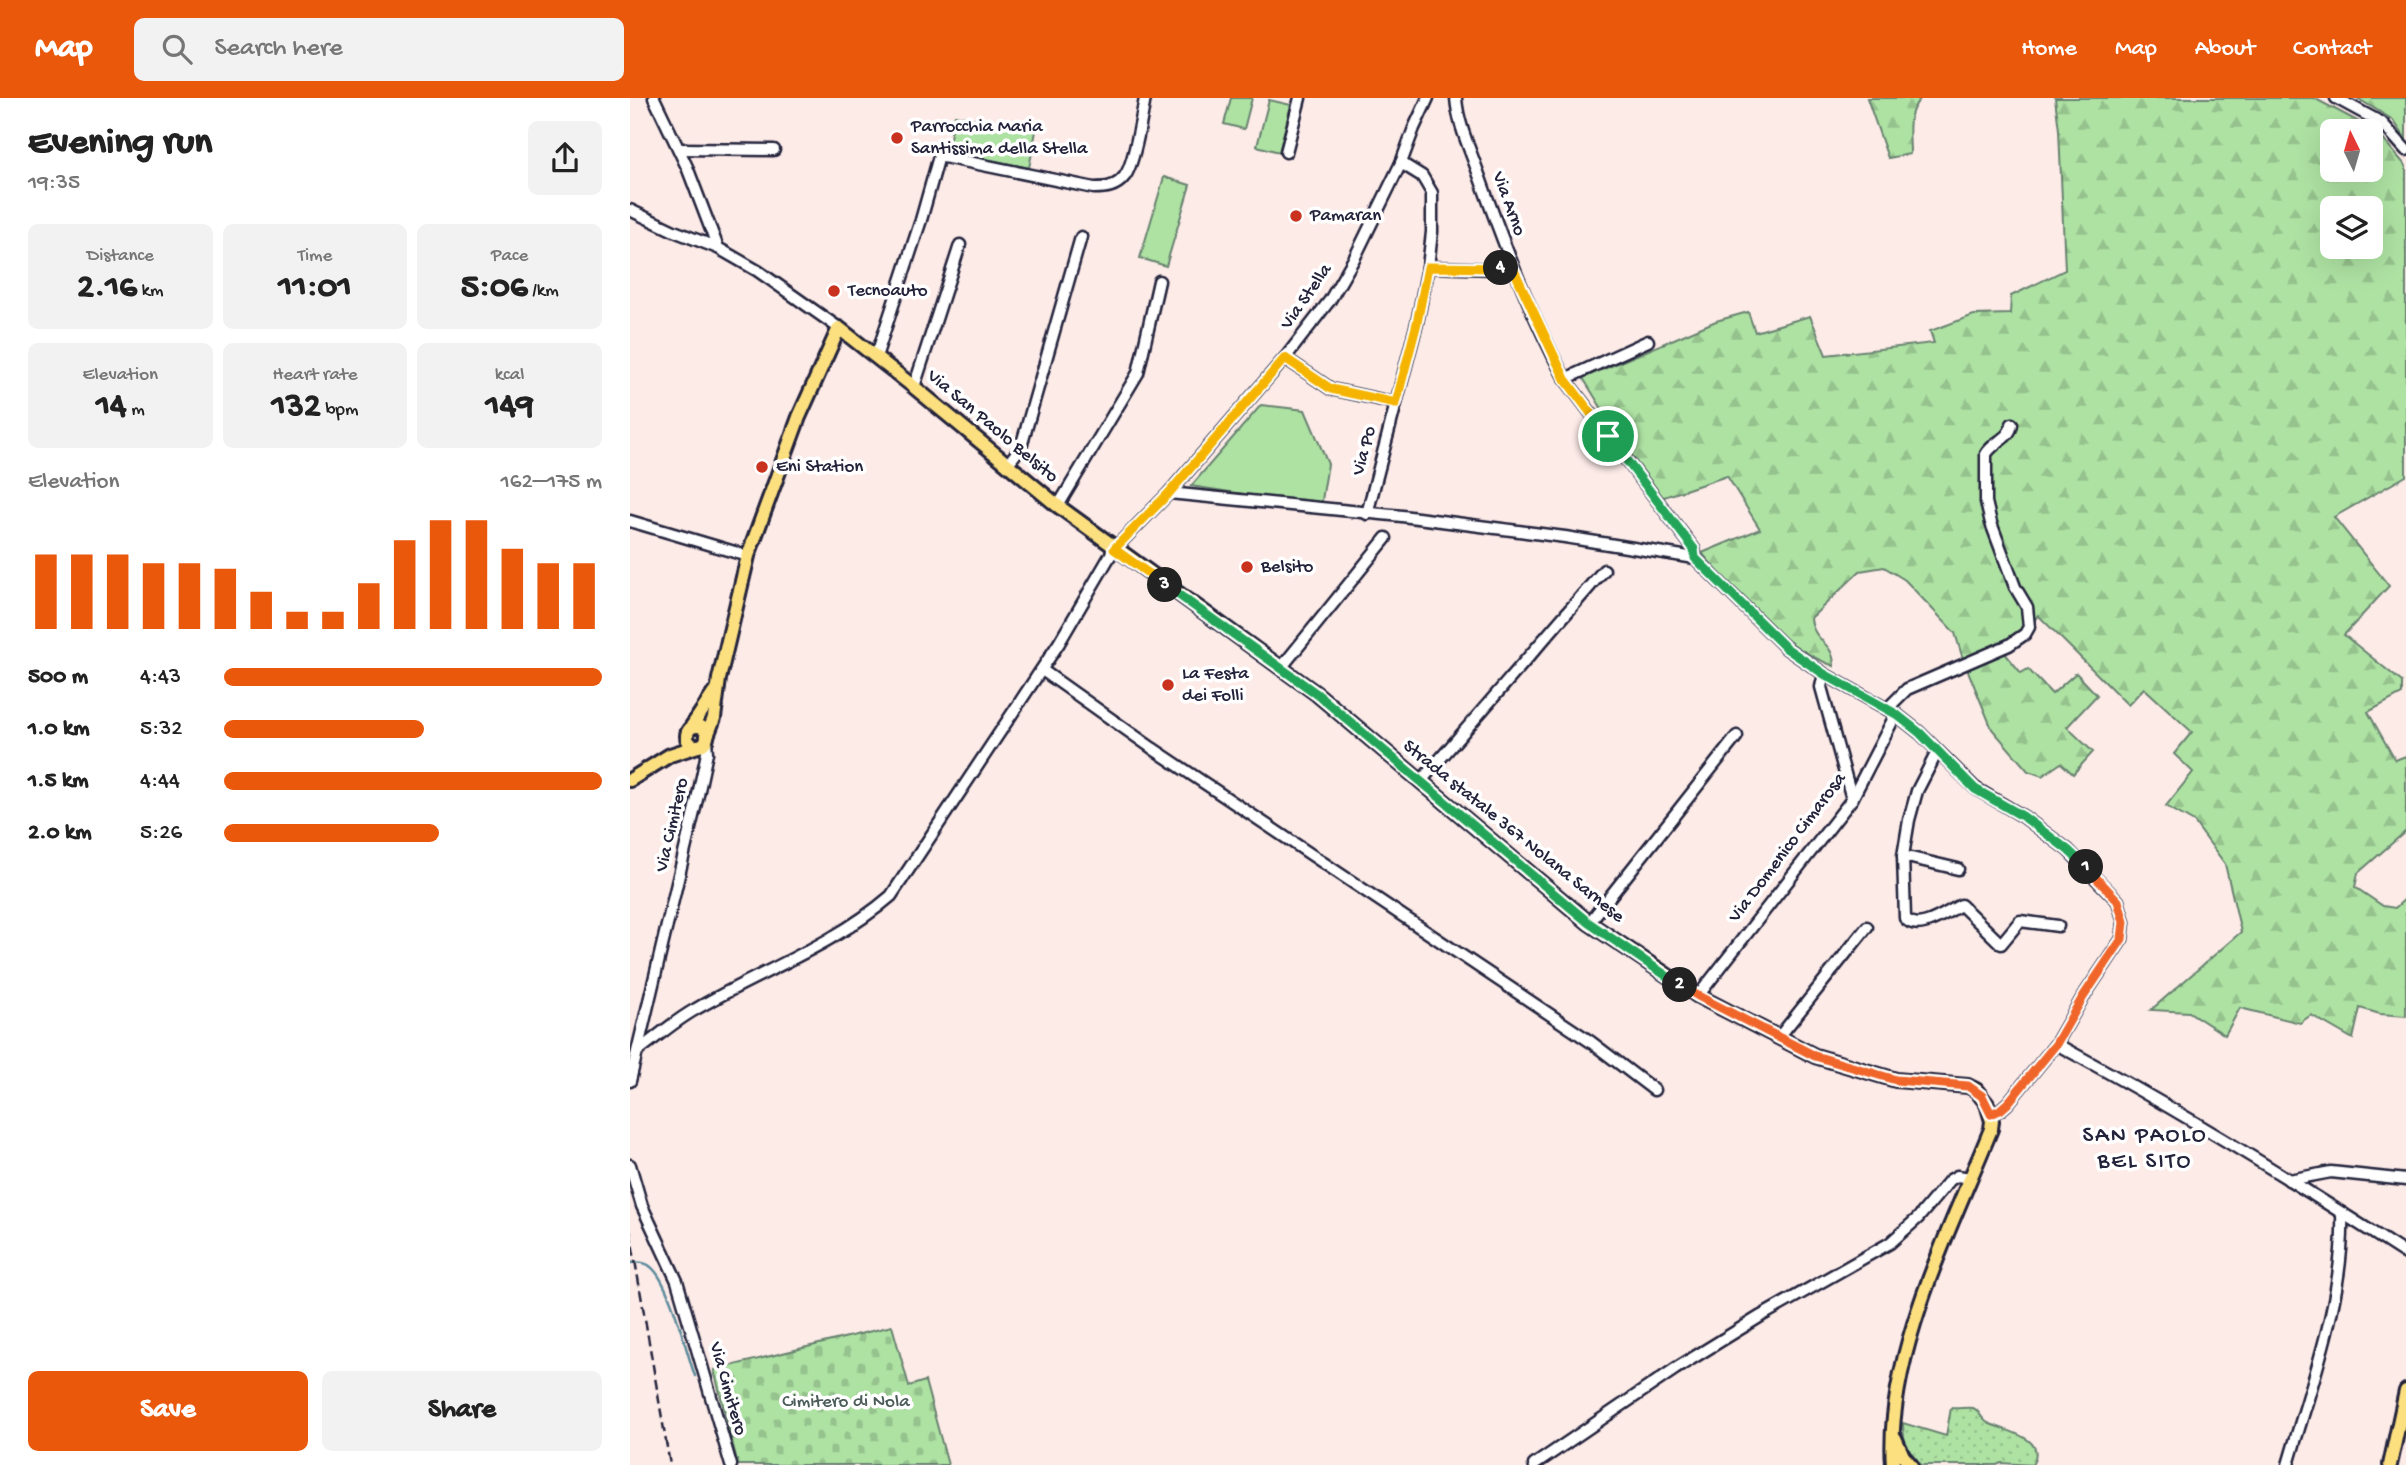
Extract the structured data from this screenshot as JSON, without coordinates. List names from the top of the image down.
{
  "streets": {
    "main road": ["Via San Paolo Belsito", "Strada statale 367 Nolana Sarnese"],
    "street": [
      "Via Arno",
      "Via Stella",
      "Via Po",
      "Via Cimitero",
      "Via Domenico Cimarosa"
    ]
  },
  "crossings": [
    ["Via Arno", "Strada statale 367 Nolana Sarnese"],
    ["Via Arno", "Via Domenico Cimarosa"],
    ["Via Stella", "Via San Paolo Belsito"],
    ["Via Stella", "Via Po"],
    ["Via Stella", "Via Cimitero"],
    ["Via San Paolo Belsito", "Strada statale 367 Nolana Sarnese"],
    ["Strada statale 367 Nolana Sarnese", "Via Domenico Cimarosa"]
  ],
  "districts": ["SAN PAOLO BEL SITO"],
  "parks": ["Cimitero di Nola"],
  "places": [
    "Parrocchia Maria Santissima della Stella",
    "Pamaran",
    "Tecnoauto",
    "Eni Station",
    "Belsito",
    "La Festa dei Folli"
  ],
  "north": "top",
  "page": {
    "header": "Map",
    "search": "Search here",
    "nav": [
      "Home",
      "Map",
      "About",
      "Contact"
    ],
    "heading": ["Evening run", "19:35"],
    "stats": [
      ["Distance", "2.16 km"],
      ["Time", "11:01"],
      ["Pace", "5:06 /km"],
      ["Elevation", "14 m"],
      ["Heart rate", "132 bpm"],
      ["kcal", "149"]
    ],
    "pins": [
      "4",
      "3",
      "1",
      "2"
    ],
    "chart": ["Elevation", "162–175 m"],
    "list": [
      {
        "name": "500 m",
        "note": "4:43"
      },
      {
        "name": "1.0 km",
        "note": "5:32"
      },
      {
        "name": "1.5 km",
        "note": "4:44"
      },
      {
        "name": "2.0 km",
        "note": "5:26"
      }
    ],
    "buttons": ["Save", "Share"]
  }
}
